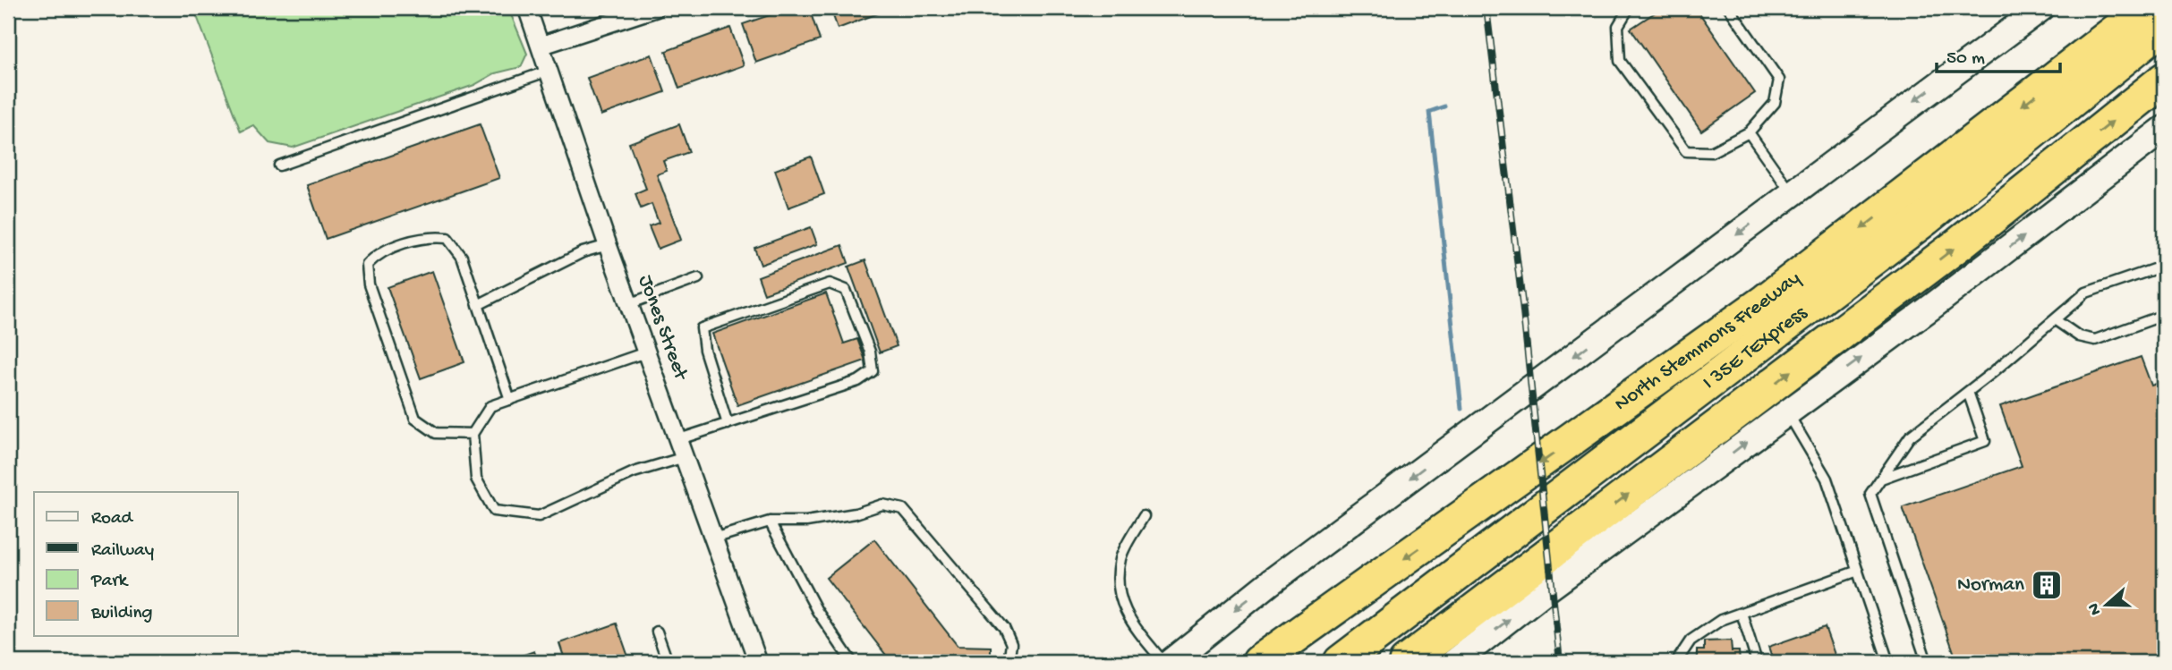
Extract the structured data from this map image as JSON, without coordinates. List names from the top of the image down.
{
  "streets": {
    "highway": ["North Stemmons Freeway", "I 35E TEXpress"],
    "street": ["Jones Street"]
  },
  "places": {
    "building": ["Norman"]
  },
  "legend": [
    "Road",
    "Railway",
    "Park",
    "Building"
  ],
  "scale_bar": "50 m",
  "north": "left"
}
